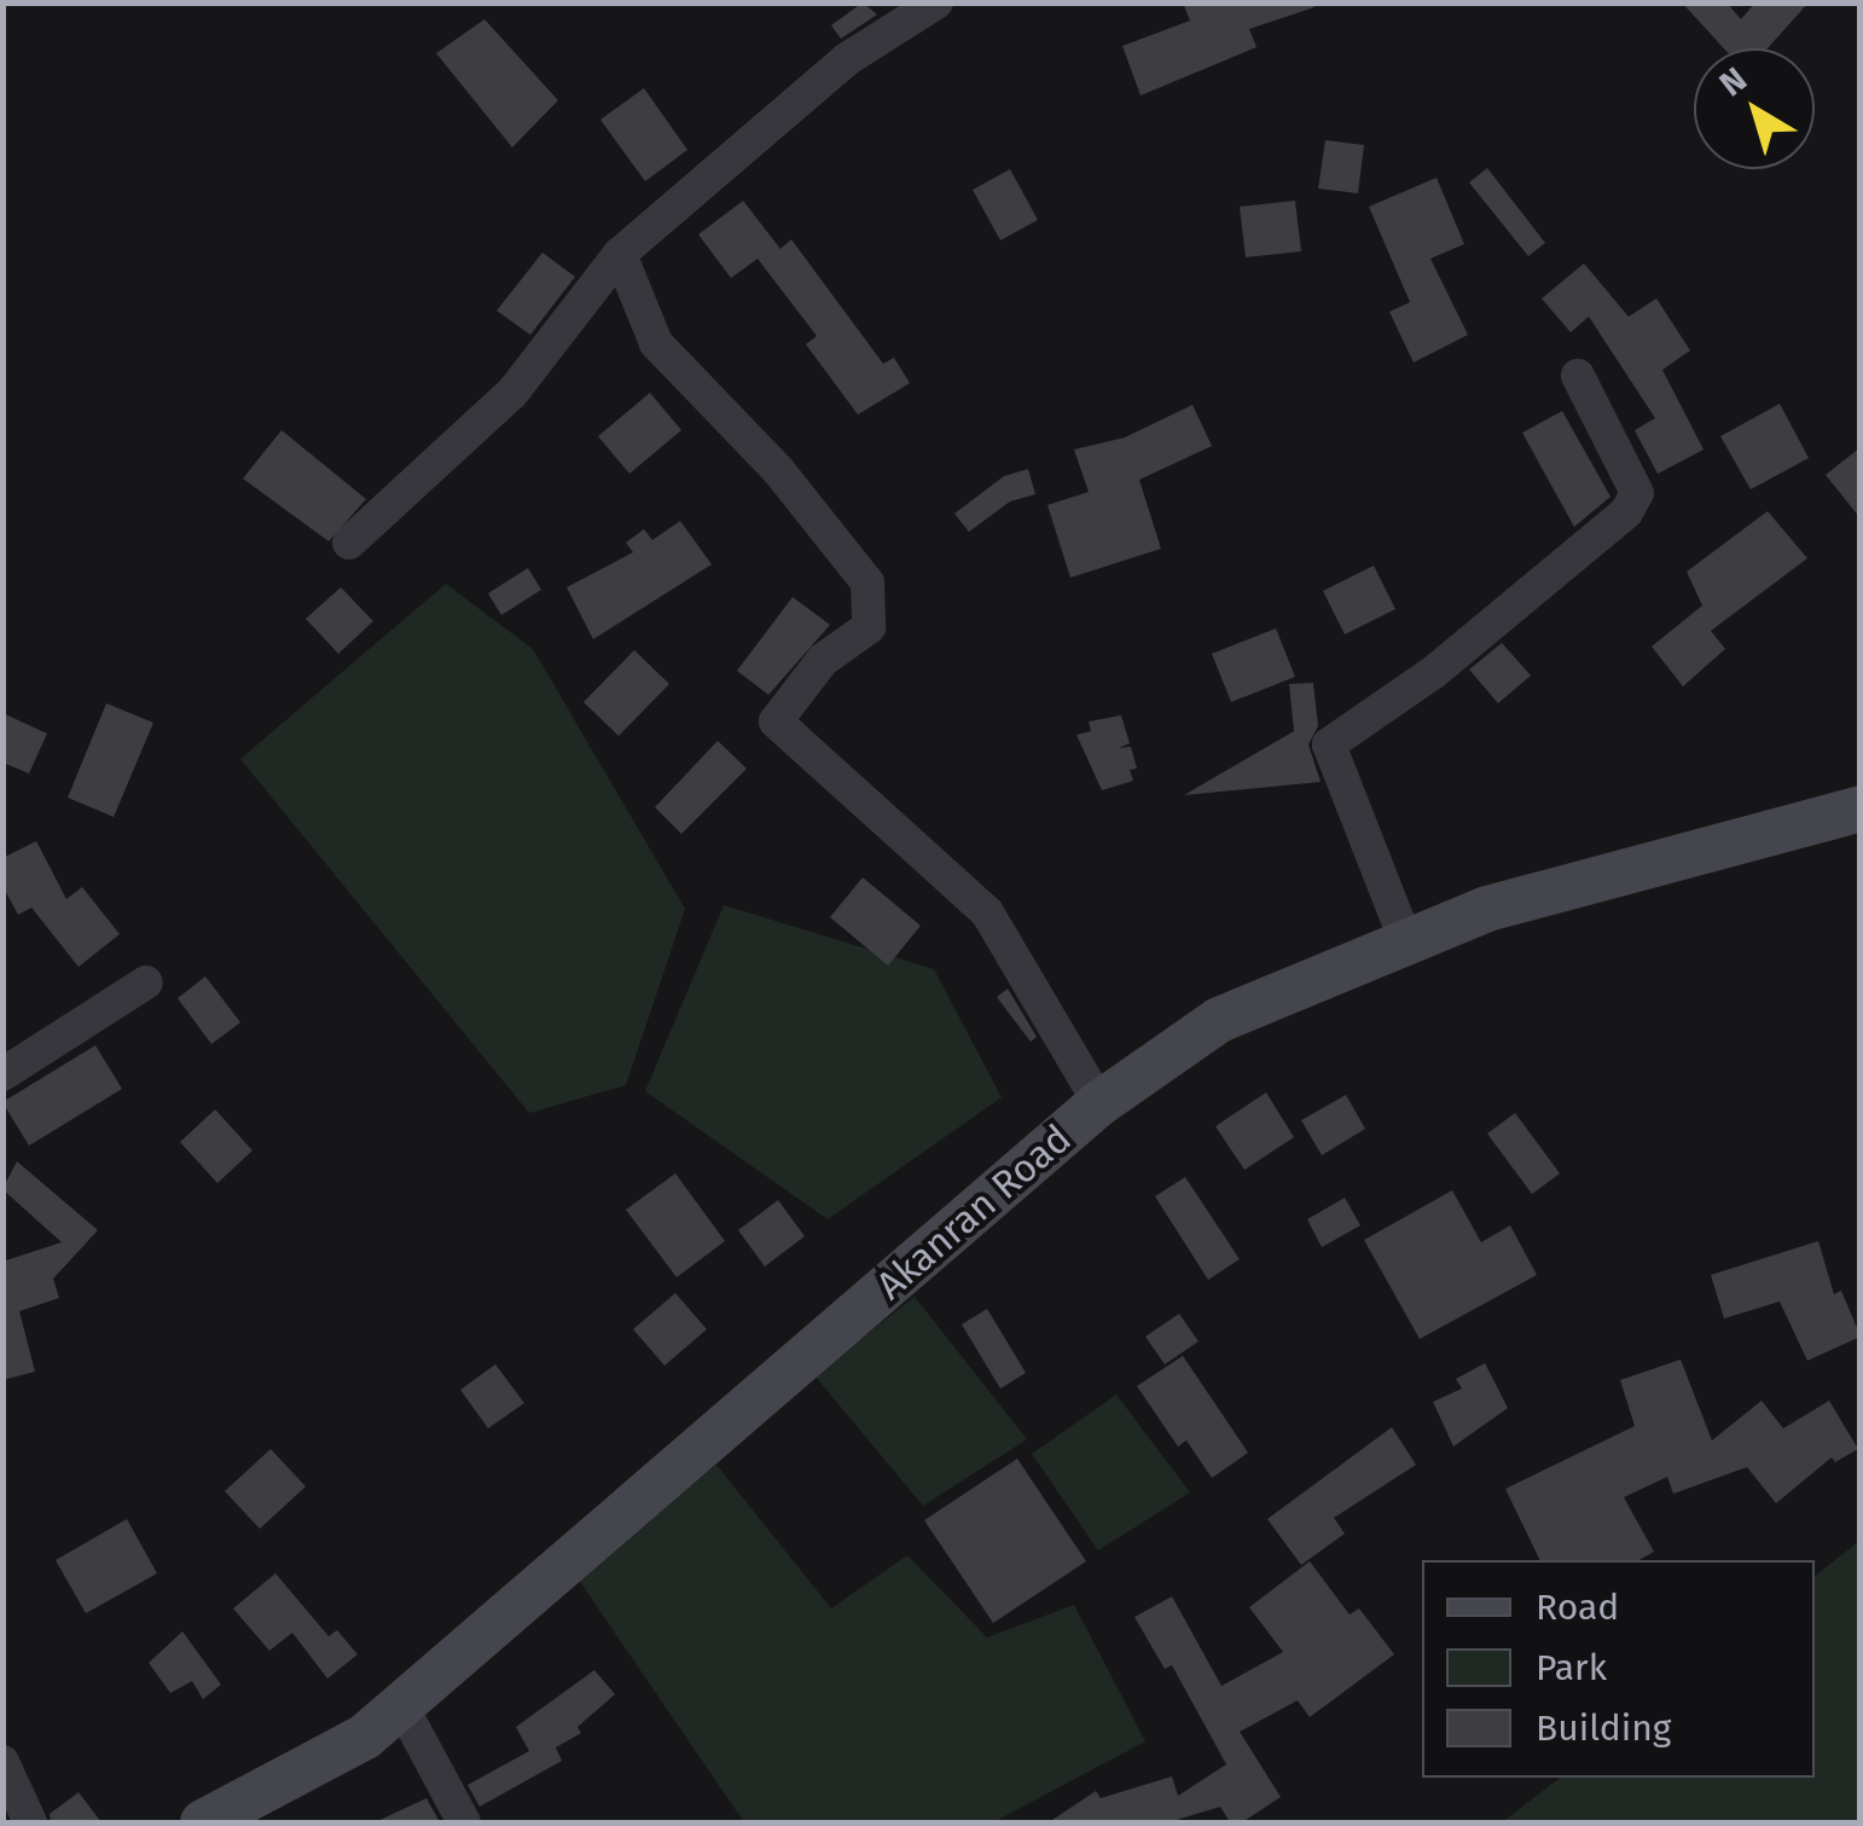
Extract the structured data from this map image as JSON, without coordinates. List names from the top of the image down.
{
  "streets": {
    "main road": ["Akanran Road"]
  },
  "legend": ["Road", "Park", "Building"],
  "north": "top left"
}
